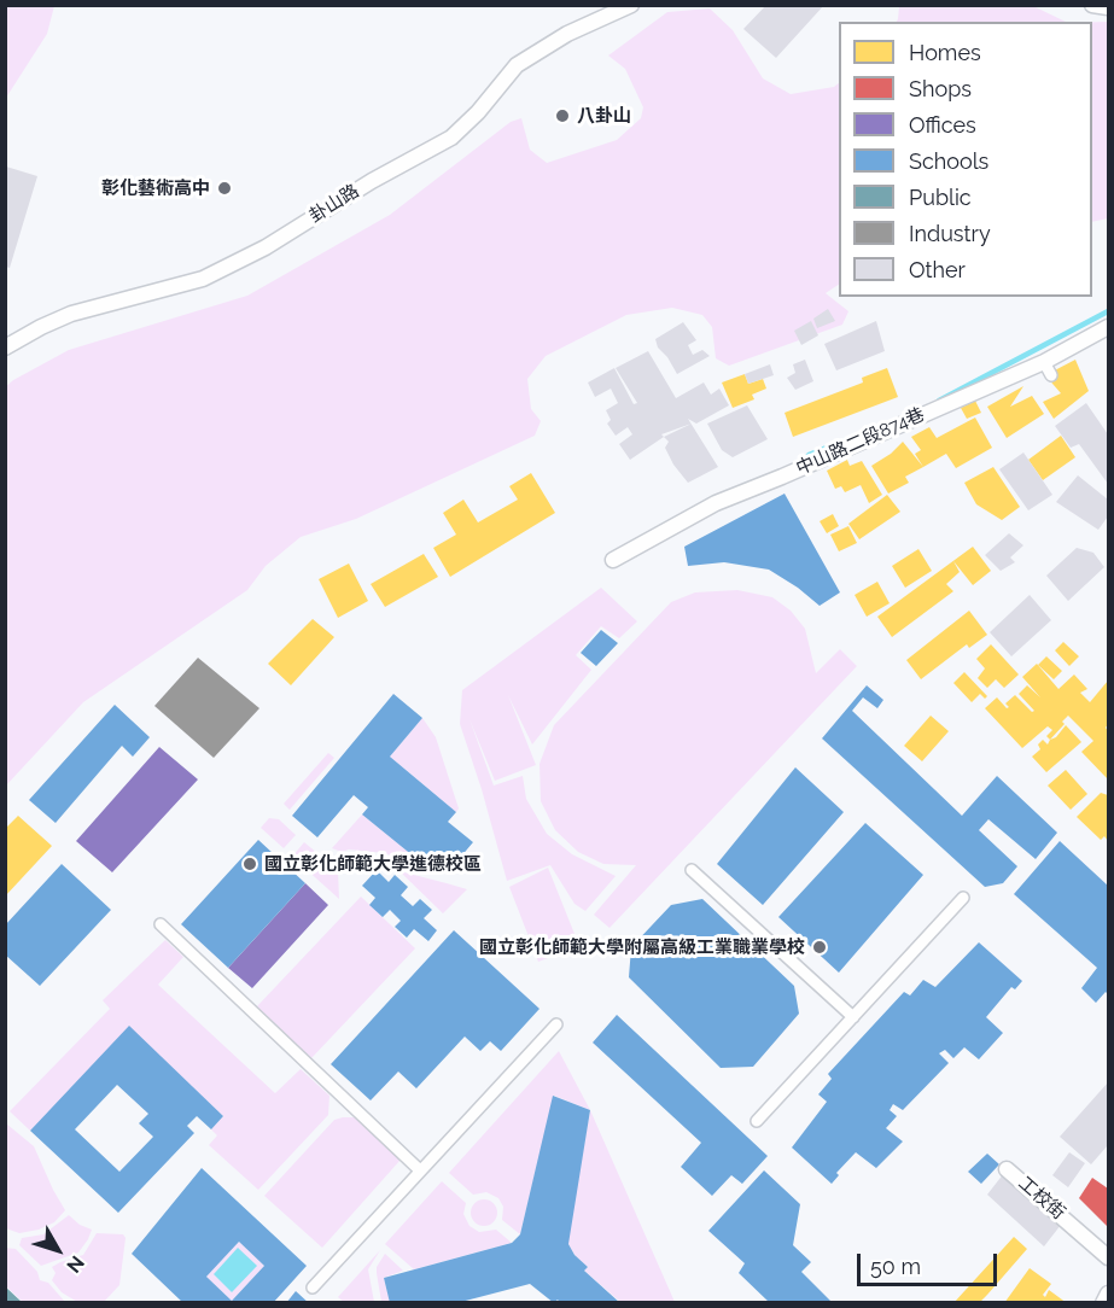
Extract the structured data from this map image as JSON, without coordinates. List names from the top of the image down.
{
  "streets": {
    "street": ["卦山路", "中山路二段874巷", "工校街"]
  },
  "places": [
    "八卦山",
    "彰化藝術高中",
    "國立彰化師範大學進德校區",
    "國立彰化師範大學附屬高級工業職業學校"
  ],
  "legend": [
    "Homes",
    "Shops",
    "Offices",
    "Schools",
    "Public",
    "Industry",
    "Other"
  ],
  "scale_bar": "50 m",
  "north": "bottom right"
}
